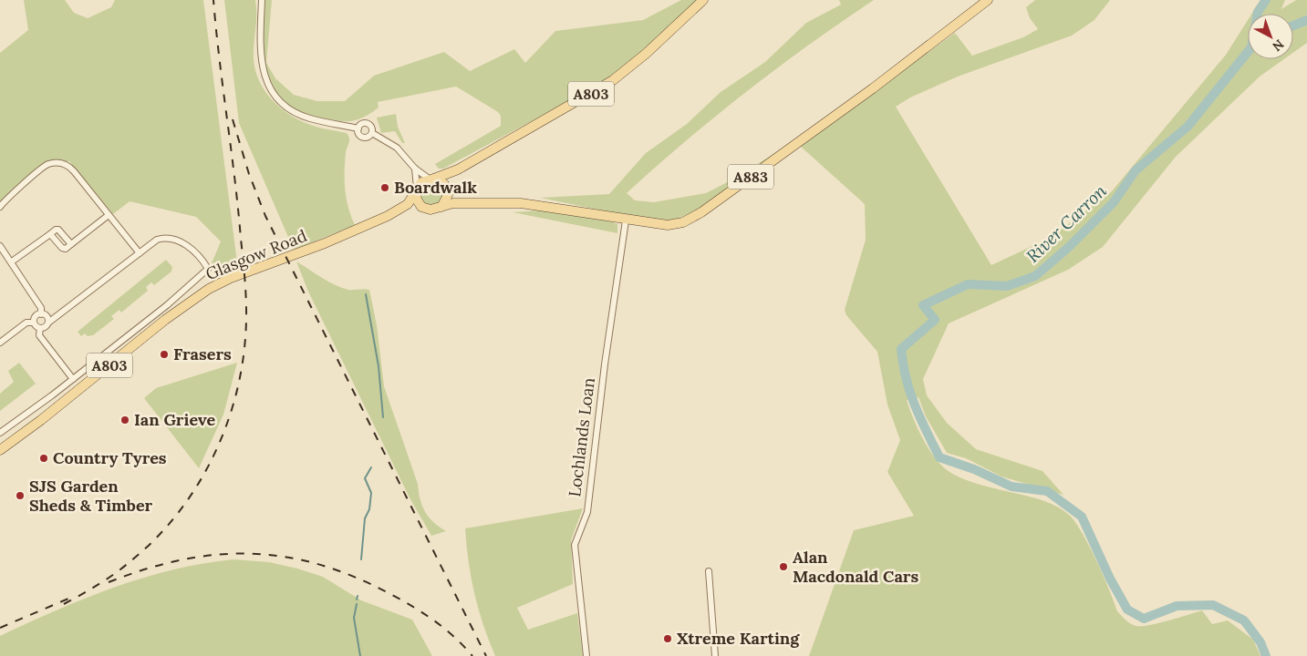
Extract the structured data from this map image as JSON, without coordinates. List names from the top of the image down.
{
  "streets": {
    "main road": ["A803", "A883", "Glasgow Road"],
    "street": ["Lochlands Loan"]
  },
  "crossings": [
    ["A803", "Glasgow Road"],
    ["A883", "Lochlands Loan"]
  ],
  "water": ["River Carron"],
  "places": [
    "Boardwalk",
    "Frasers",
    "Ian Grieve",
    "Country Tyres",
    "SJS Garden Sheds & Timber",
    "Alan Macdonald Cars",
    "Xtreme Karting"
  ],
  "north": "bottom right"
}
